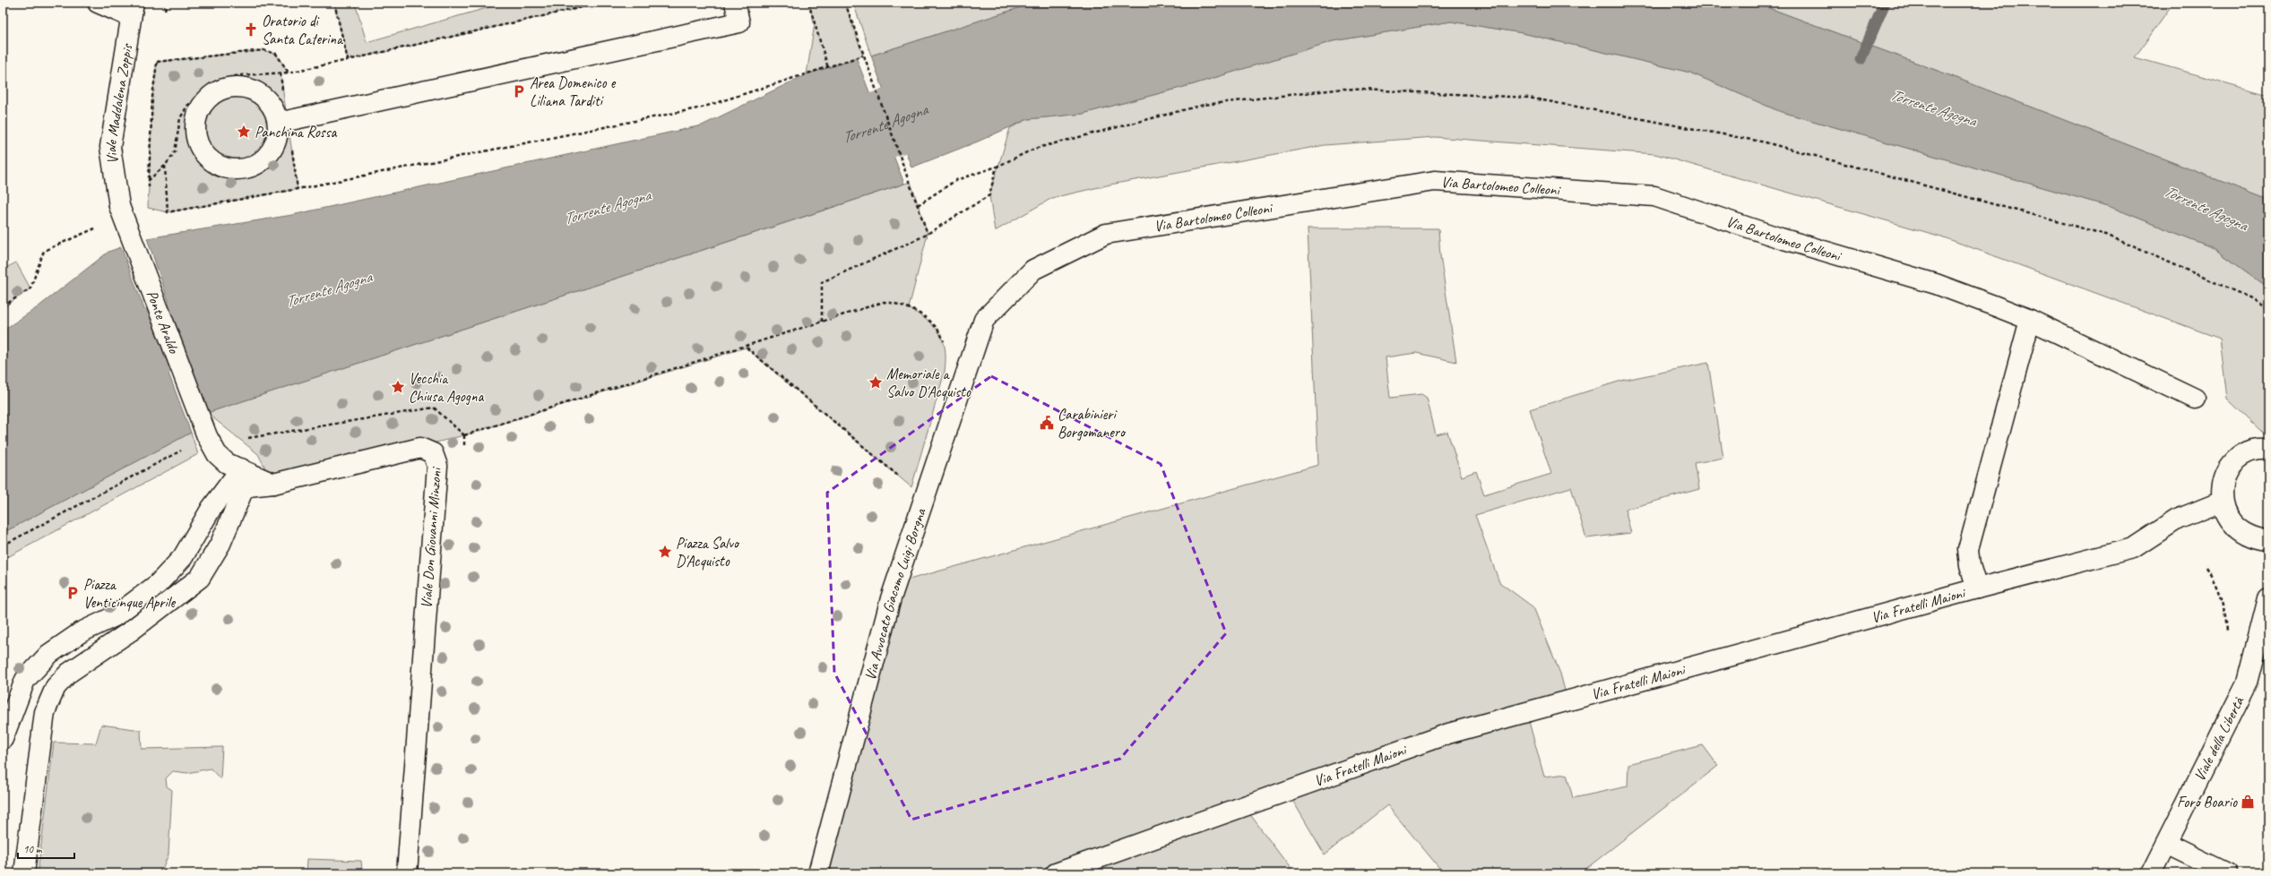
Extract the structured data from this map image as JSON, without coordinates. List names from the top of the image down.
{
  "streets": {
    "street": [
      "Viale Maddalena Zoppis",
      "Via Bartolomeo Colleoni",
      "Ponte Araldo",
      "Viale Don Giovanni Minzoni",
      "Via Avvocato Giacomo Luigi Borgna",
      "Via Fratelli Maioni",
      "Viale della Libertà"
    ]
  },
  "crossings": [
    ["Viale Maddalena Zoppis", "Ponte Araldo"],
    ["Via Bartolomeo Colleoni", "Via Avvocato Giacomo Luigi Borgna"]
  ],
  "water": ["Torrente Agogna"],
  "places": {
    "church": ["Oratorio di Santa Caterina"],
    "parking": ["Area Domenico e Liliana Tarditi", "Piazza Venticinque Aprile"],
    "place": [
      "Panchina Rossa",
      "Memoriale a Salvo D'Acquisto",
      "Vecchia Chiusa Agogna",
      "Piazza Salvo D'Acquisto"
    ],
    "public building": ["Carabinieri Borgomanero"],
    "shop": ["Foro Boario"]
  },
  "scale_bar": "10 m"
}
